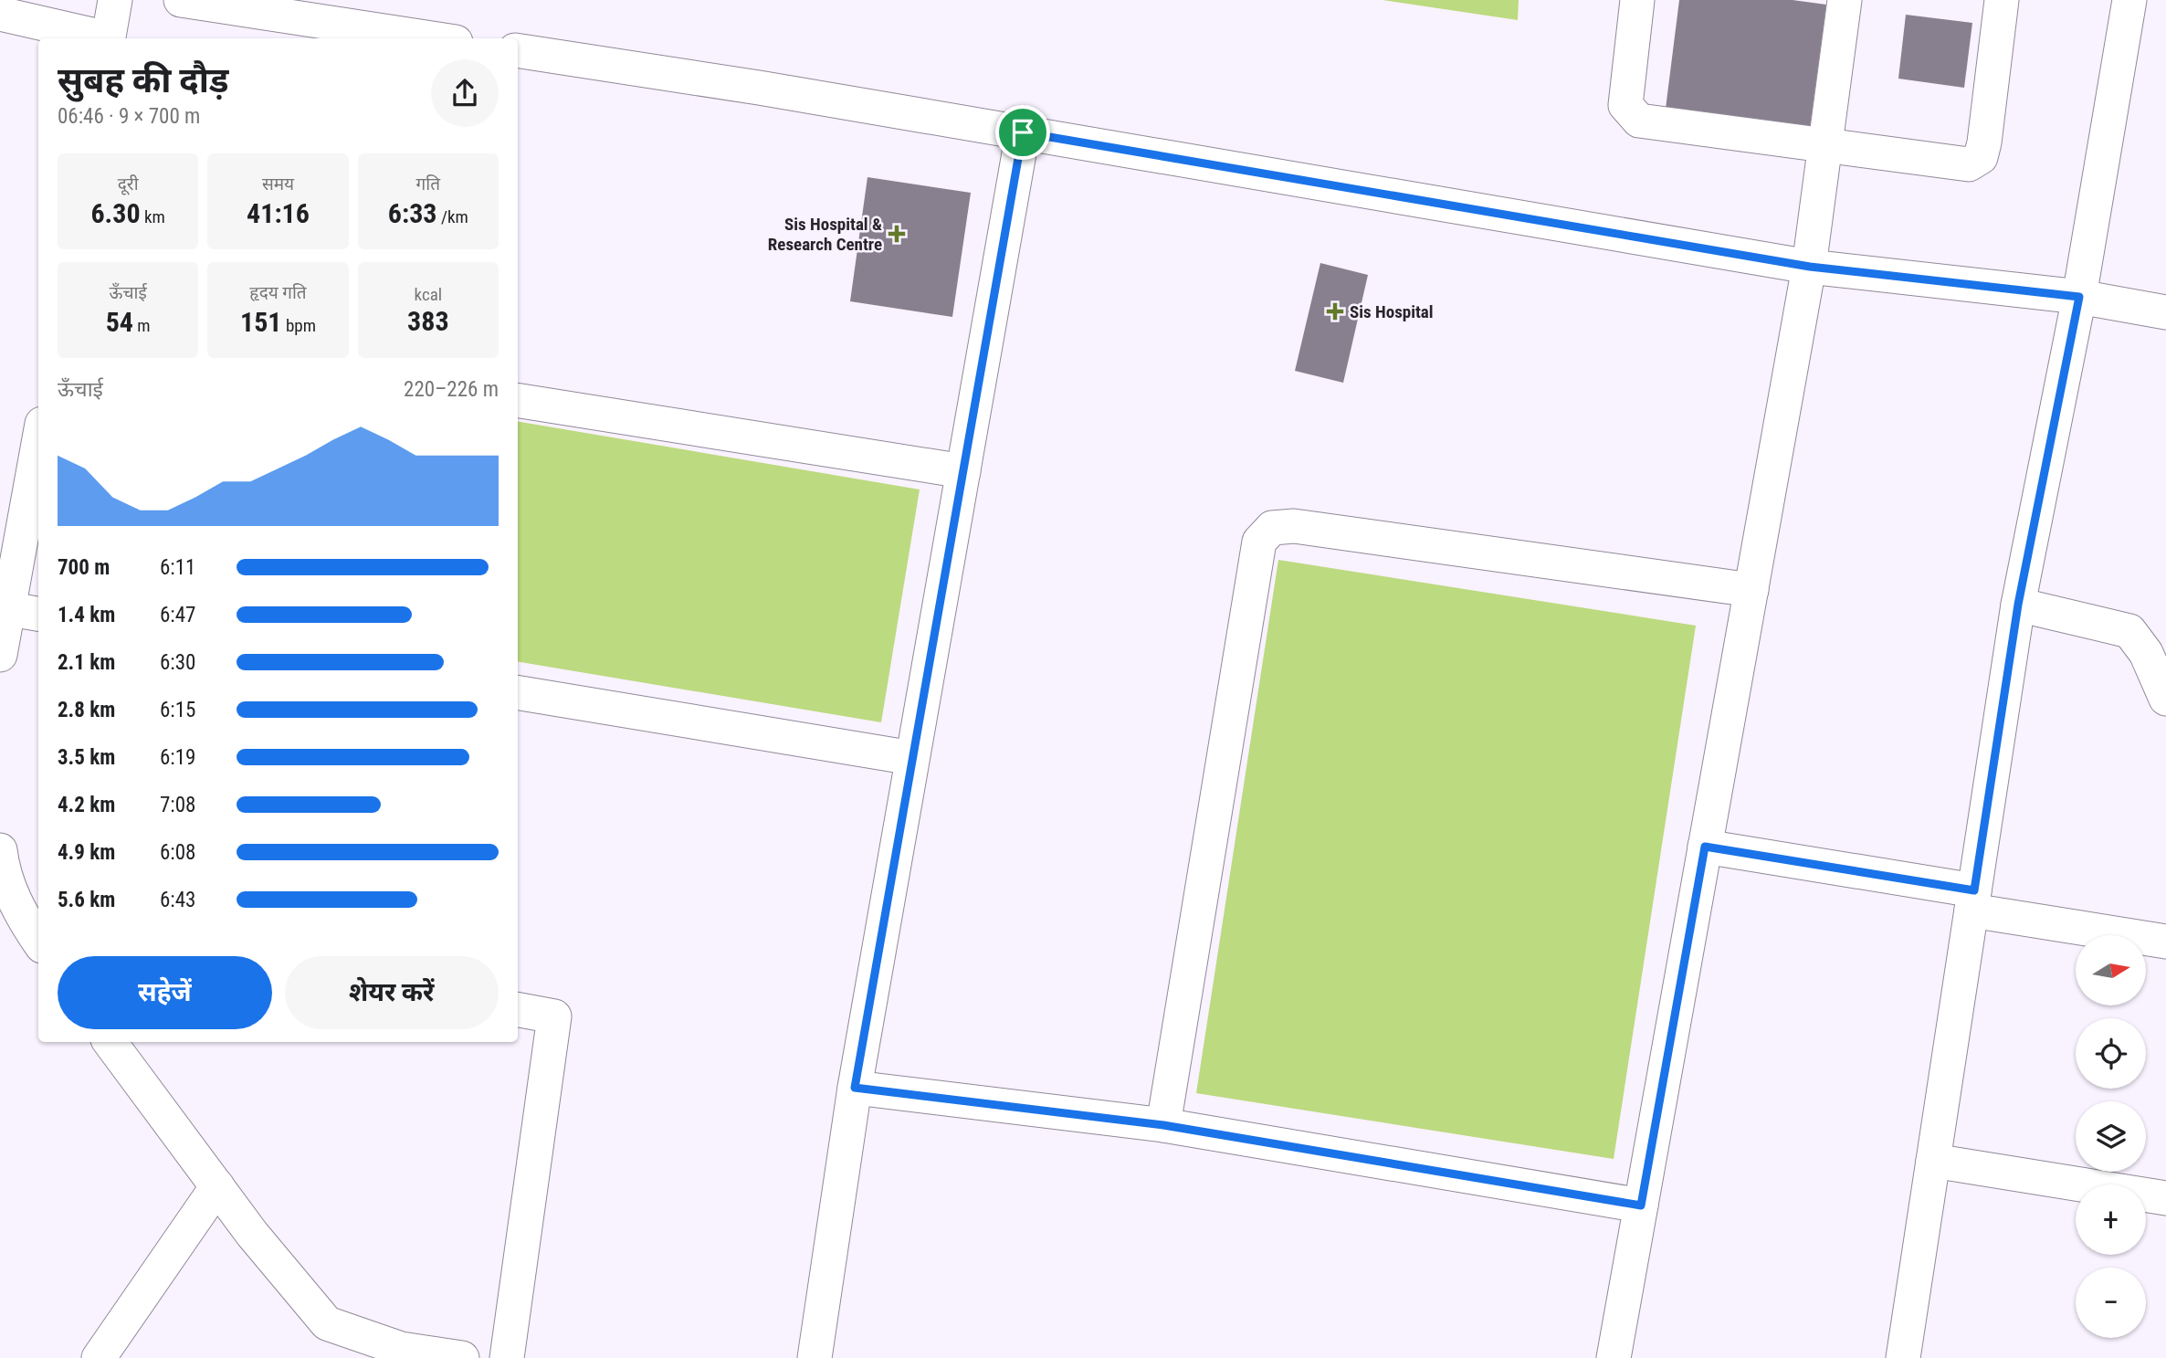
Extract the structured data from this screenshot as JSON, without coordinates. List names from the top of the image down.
{
  "places": {
    "health": ["Sis Hospital & Research Centre", "Sis Hospital"]
  },
  "north": "right",
  "page": {
    "heading": ["सुबह की दौड़", "06:46 · 9 × 700 m"],
    "stats": [
      ["दूरी", "6.30 km"],
      ["समय", "41:16"],
      ["गति", "6:33 /km"],
      ["ऊँचाई", "54 m"],
      ["हृदय गति", "151 bpm"],
      ["kcal", "383"]
    ],
    "chart": ["ऊँचाई", "220–226 m"],
    "list": [
      {
        "name": "700 m",
        "note": "6:11"
      },
      {
        "name": "1.4 km",
        "note": "6:47"
      },
      {
        "name": "2.1 km",
        "note": "6:30"
      },
      {
        "name": "2.8 km",
        "note": "6:15"
      },
      {
        "name": "3.5 km",
        "note": "6:19"
      },
      {
        "name": "4.2 km",
        "note": "7:08"
      },
      {
        "name": "4.9 km",
        "note": "6:08"
      },
      {
        "name": "5.6 km",
        "note": "6:43"
      }
    ],
    "map_buttons": ["+", "−"],
    "buttons": ["सहेजें", "शेयर करें"]
  }
}
